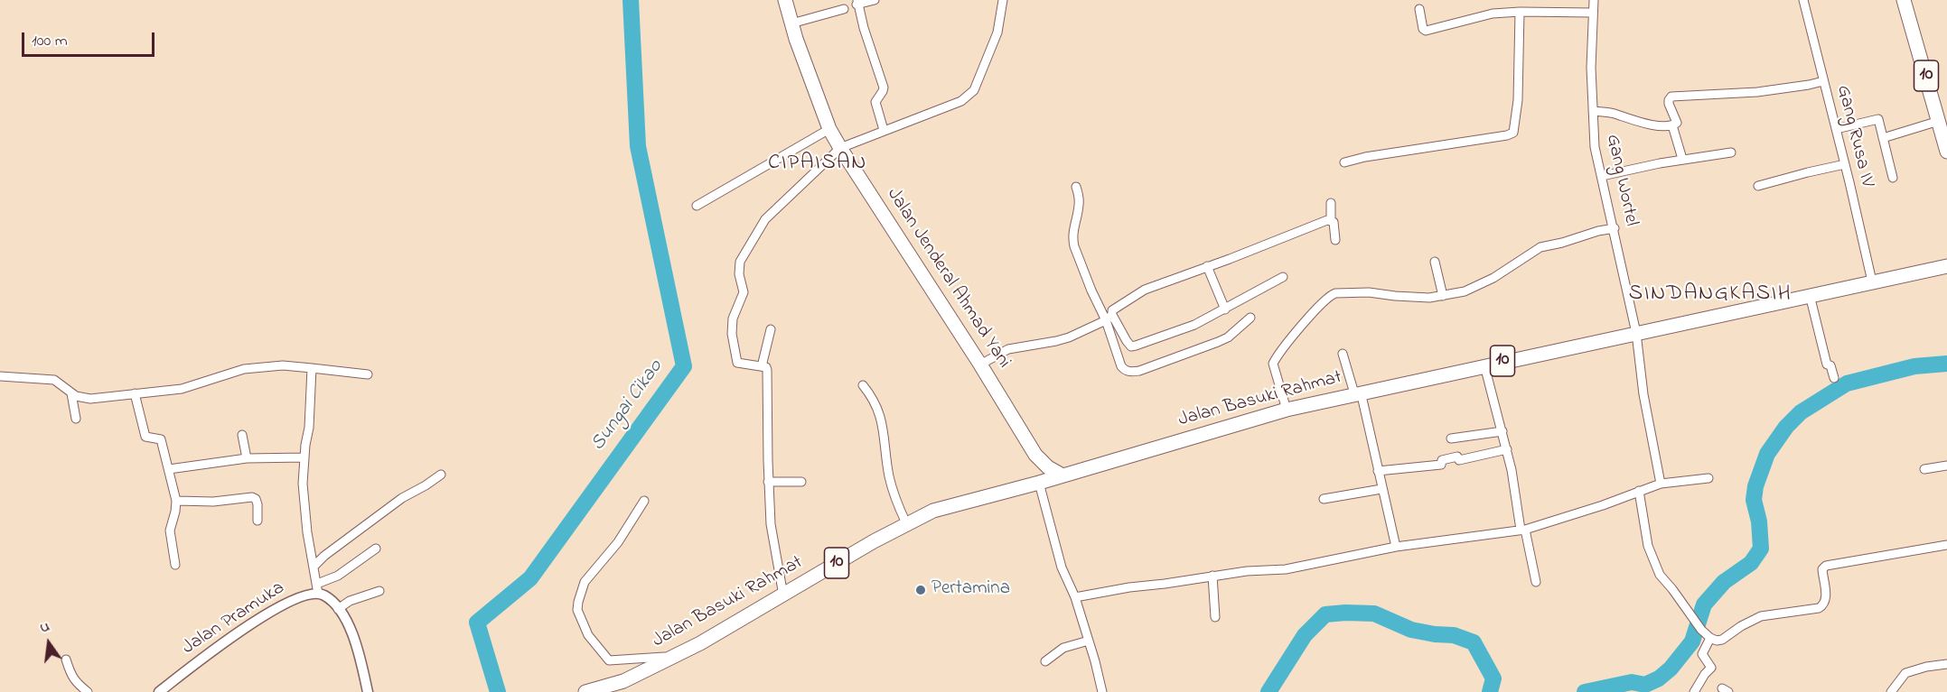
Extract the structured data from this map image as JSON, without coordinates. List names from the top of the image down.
{
  "streets": {
    "highway": ["10", "Jalan Jenderal Ahmad Yani", "Jalan Basuki Rahmat"],
    "street": ["Gang Rusa IV", "Gang Wortel", "Jalan Pramuka"]
  },
  "crossings": [
    ["Gang Rusa IV", "Jalan Basuki Rahmat"],
    ["Gang Wortel", "Jalan Basuki Rahmat"],
    ["Jalan Jenderal Ahmad Yani", "Jalan Basuki Rahmat"]
  ],
  "districts": ["CIPAISAN", "SINDANGKASIH"],
  "water": ["Sungai Cikao"],
  "places": ["Pertamina"],
  "scale_bar": "100 m",
  "north": "top"
}
